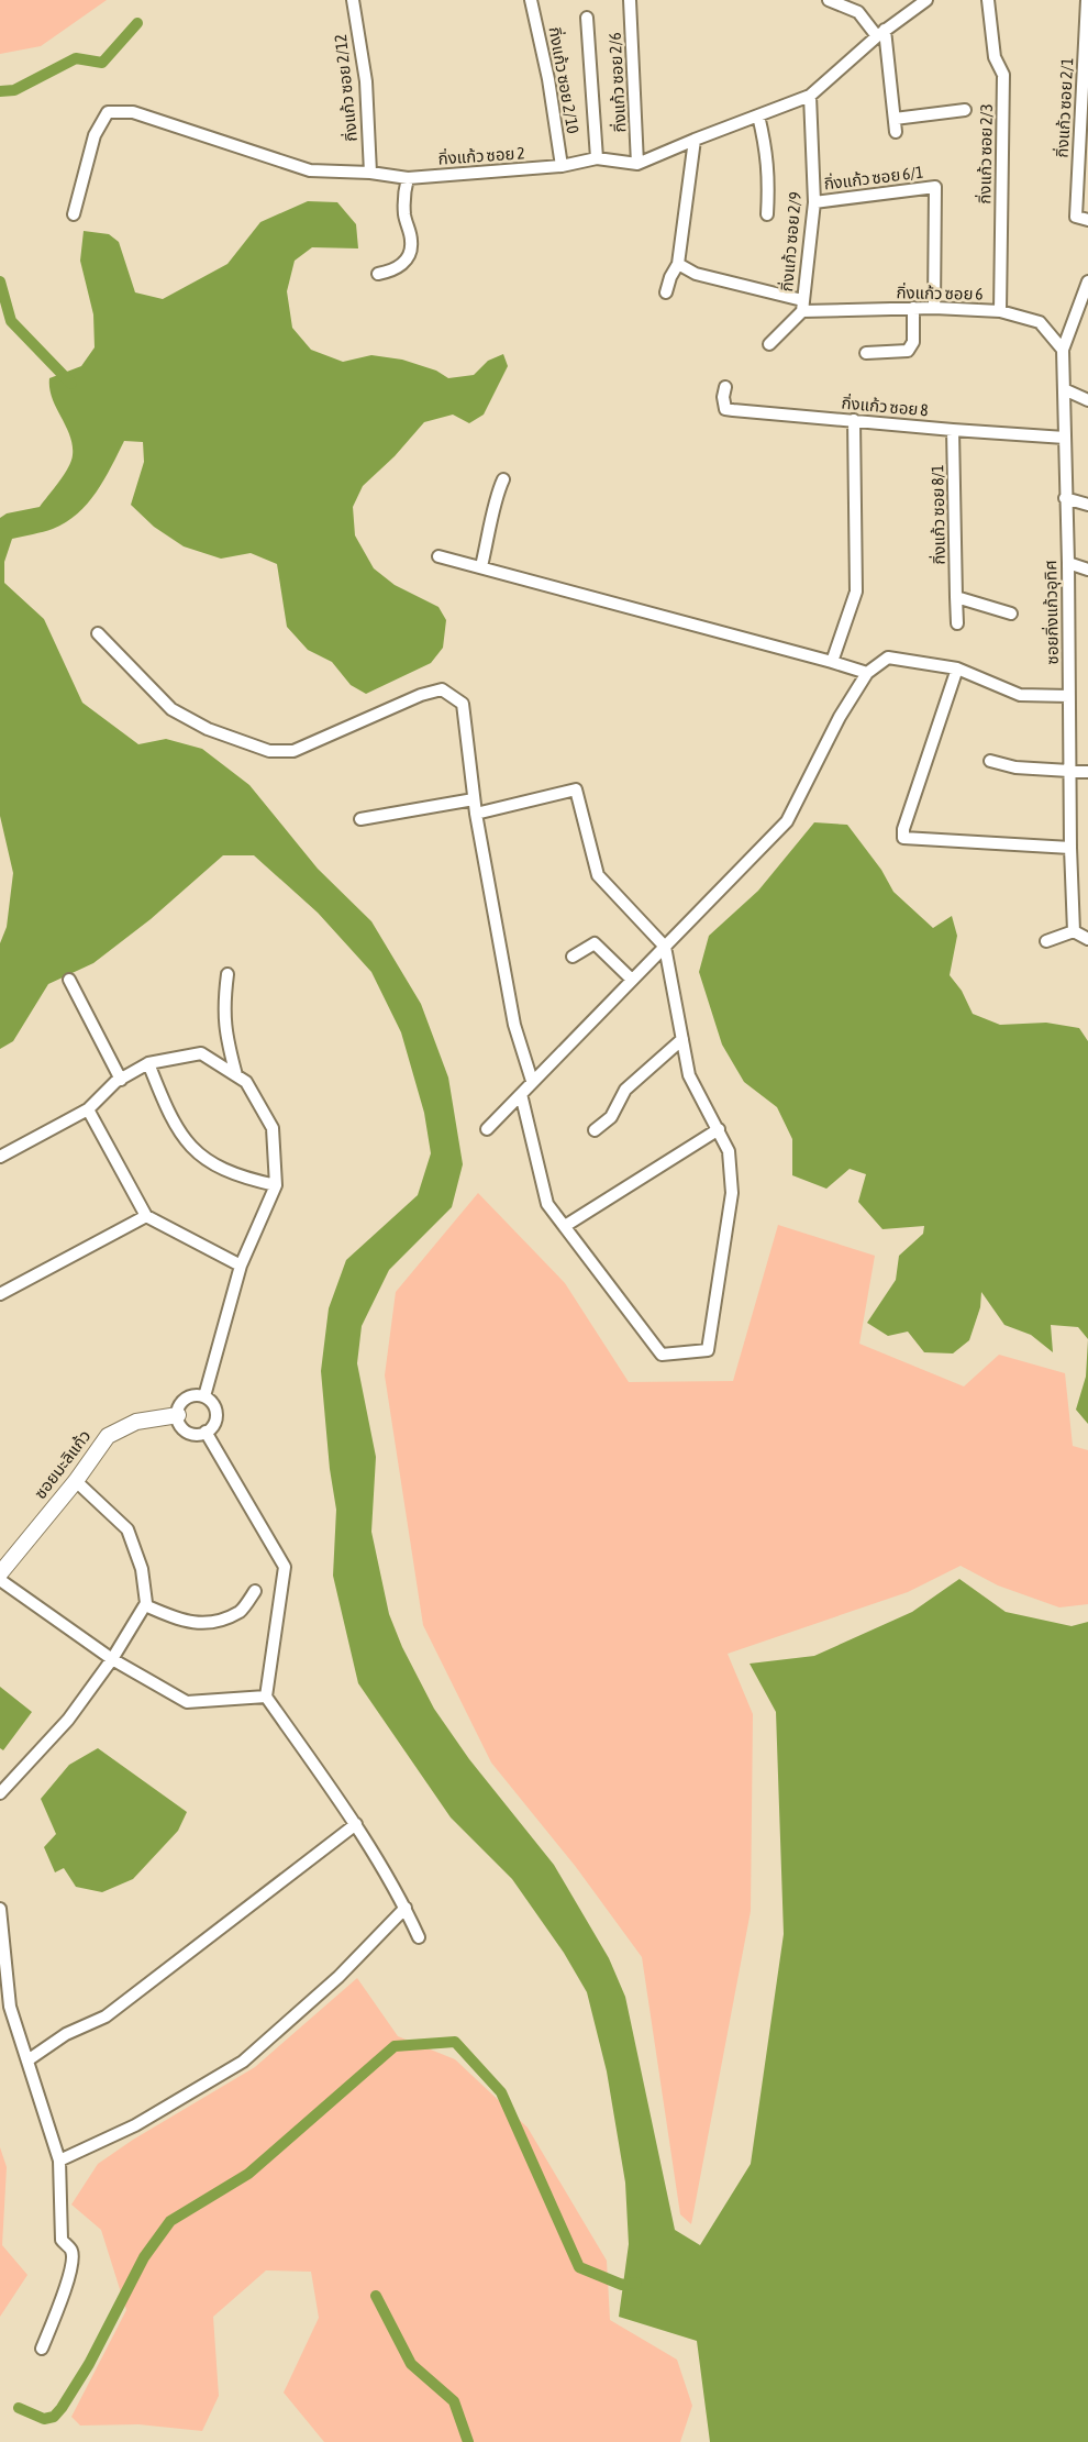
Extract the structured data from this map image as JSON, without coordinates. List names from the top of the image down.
{
  "streets": {
    "street": [
      "กิ่งแก้ว ซอย 2/10",
      "กิ่งแก้ว ซอย 2/6",
      "กิ่งแก้ว ซอย 2/12",
      "กิ่งแก้ว ซอย 2/1",
      "กิ่งแก้ว ซอย 2/3",
      "กิ่งแก้ว ซอย 2",
      "กิ่งแก้ว ซอย 6/1",
      "กิ่งแก้ว ซอย 2/9",
      "กิ่งแก้ว ซอย 6",
      "กิ่งแก้ว ซอย 8",
      "กิ่งแก้ว ซอย 8/1",
      "ซอยกิ่งแก้วอุทิศ",
      "ซอยมะลิแก้ว"
    ]
  },
  "crossings": [
    ["กิ่งแก้ว ซอย 2/10", "กิ่งแก้ว ซอย 2"],
    ["กิ่งแก้ว ซอย 2/6", "กิ่งแก้ว ซอย 2"],
    ["กิ่งแก้ว ซอย 2/12", "กิ่งแก้ว ซอย 2"],
    ["กิ่งแก้ว ซอย 2/3", "กิ่งแก้ว ซอย 6"],
    ["กิ่งแก้ว ซอย 6/1", "กิ่งแก้ว ซอย 2/9"],
    ["กิ่งแก้ว ซอย 6/1", "กิ่งแก้ว ซอย 6"],
    ["กิ่งแก้ว ซอย 2/9", "กิ่งแก้ว ซอย 6"],
    ["กิ่งแก้ว ซอย 6", "ซอยกิ่งแก้วอุทิศ"],
    ["กิ่งแก้ว ซอย 8", "กิ่งแก้ว ซอย 8/1"],
    ["กิ่งแก้ว ซอย 8", "ซอยกิ่งแก้วอุทิศ"]
  ]
}
